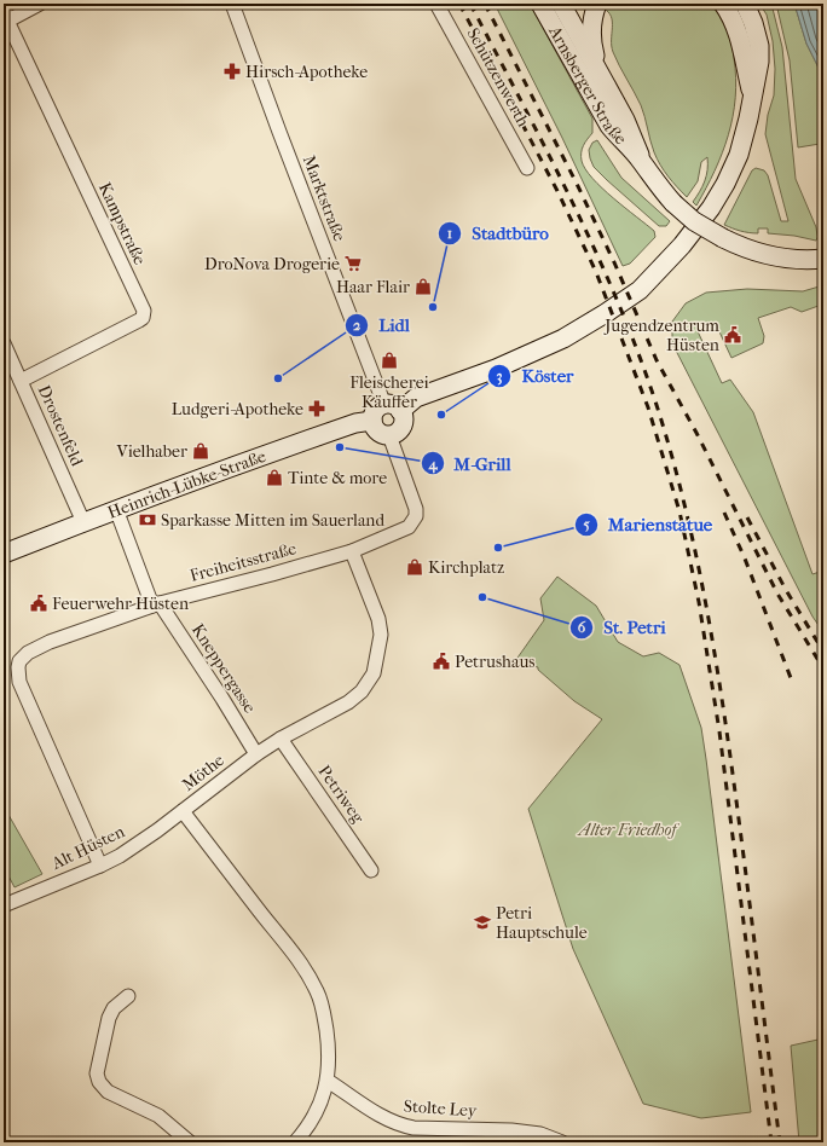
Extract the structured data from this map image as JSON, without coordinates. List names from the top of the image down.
{
  "streets": {
    "street": [
      "Schützenwerth",
      "Arnsberger Straße",
      "Marktstraße",
      "Kampstraße",
      "Drostenfeld",
      "Heinrich-Lübke-Straße",
      "Freiheitsstraße",
      "Kneppergasse",
      "Möthe",
      "Petriweg",
      "Alt Hüsten",
      "Stolte Ley"
    ]
  },
  "crossings": [
    ["Marktstraße", "Heinrich-Lübke-Straße"],
    ["Marktstraße", "Freiheitsstraße"],
    ["Kampstraße", "Drostenfeld"],
    ["Drostenfeld", "Heinrich-Lübke-Straße"],
    ["Heinrich-Lübke-Straße", "Freiheitsstraße"],
    ["Heinrich-Lübke-Straße", "Kneppergasse"],
    ["Freiheitsstraße", "Kneppergasse"],
    ["Freiheitsstraße", "Möthe"],
    ["Freiheitsstraße", "Alt Hüsten"],
    ["Kneppergasse", "Möthe"],
    ["Möthe", "Petriweg"],
    ["Möthe", "Alt Hüsten"],
    ["Möthe", "Stolte Ley"]
  ],
  "parks": ["Alter Friedhof"],
  "places": {
    "pharmacy": ["Hirsch-Apotheke", "Ludgeri-Apotheke"],
    "supermarket": ["DroNova Drogerie"],
    "shop": [
      "Haar Flair",
      "Fleischerei Käuffer",
      "Vielhaber",
      "Tinte & more",
      "Kirchplatz"
    ],
    "other": [
      "Stadtbüro",
      "Lidl",
      "Köster",
      "M-Grill",
      "Marienstatue",
      "St. Petri"
    ],
    "public building": ["Jugendzentrum Hüsten", "Feuerwehr Hüsten", "Petrushaus"],
    "bank": ["Sparkasse Mitten im Sauerland"],
    "school or university": ["Petri Hauptschule"]
  }
}
